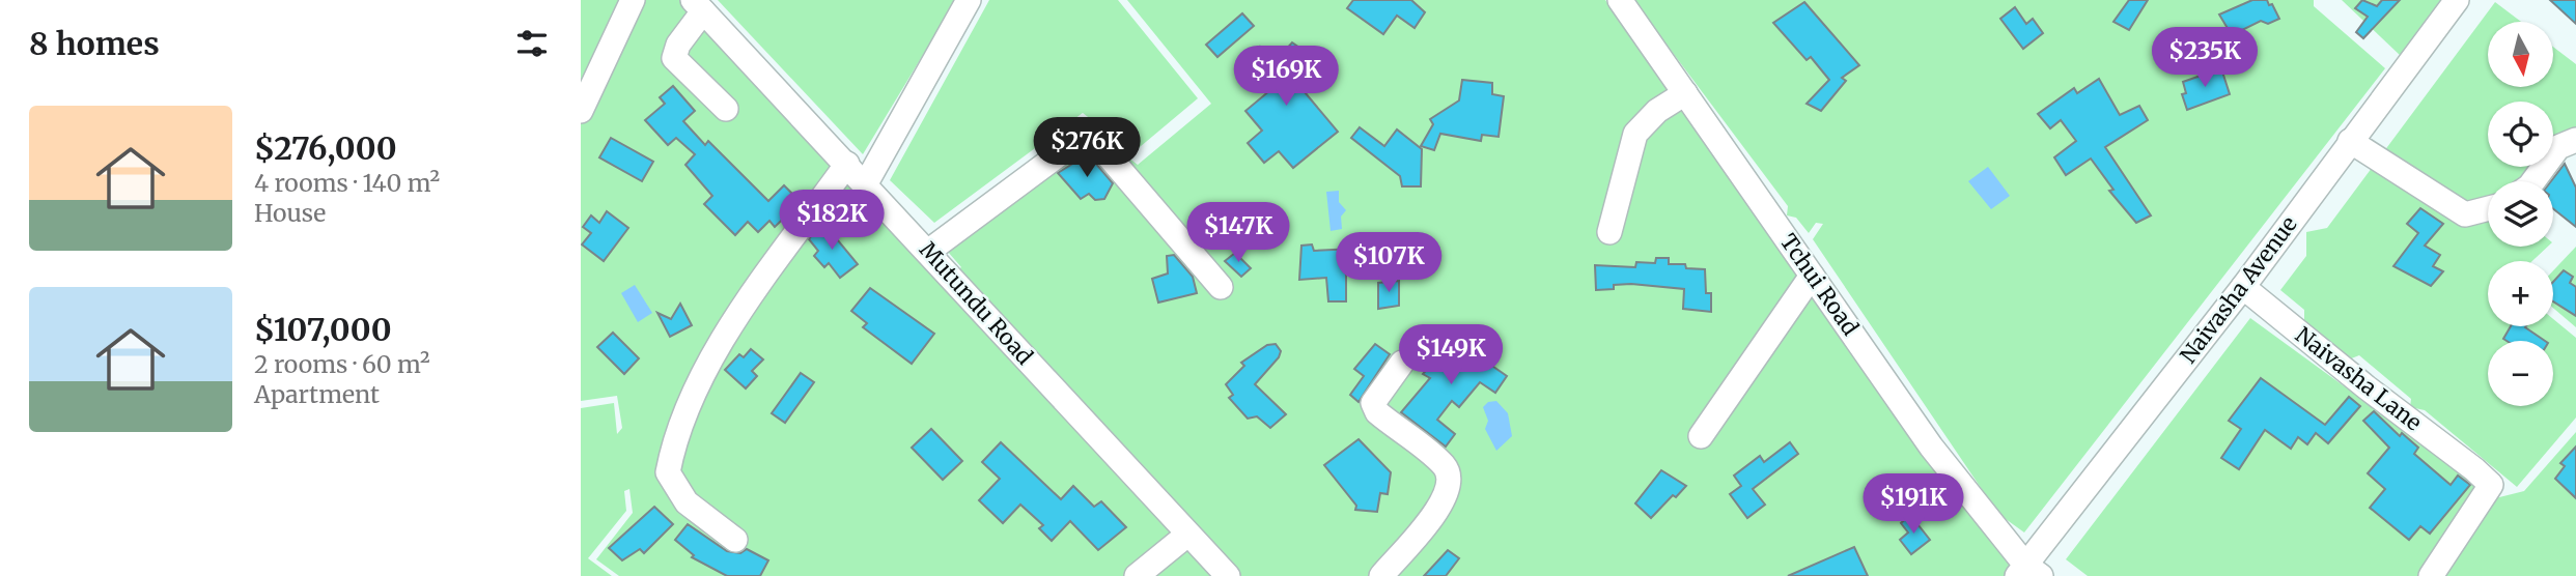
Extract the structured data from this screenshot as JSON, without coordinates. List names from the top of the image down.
{
  "streets": {
    "street": [
      "Tchui Road",
      "Naivasha Avenue",
      "Mutundu Road",
      "Naivasha Lane"
    ]
  },
  "crossings": [
    ["Tchui Road", "Naivasha Avenue"],
    ["Naivasha Avenue", "Naivasha Lane"]
  ],
  "north": "bottom",
  "page": {
    "heading": "8 homes",
    "map_buttons": ["+", "−"],
    "price": [
      "$235K",
      "$169K",
      "$276K",
      "$182K",
      "$147K",
      "$107K",
      "$149K",
      "$191K"
    ],
    "list": [
      {
        "name": "$276,000",
        "note": "4 rooms · 140 m² · House"
      },
      {
        "name": "$107,000",
        "note": "2 rooms · 60 m² · Apartment"
      }
    ]
  }
}
